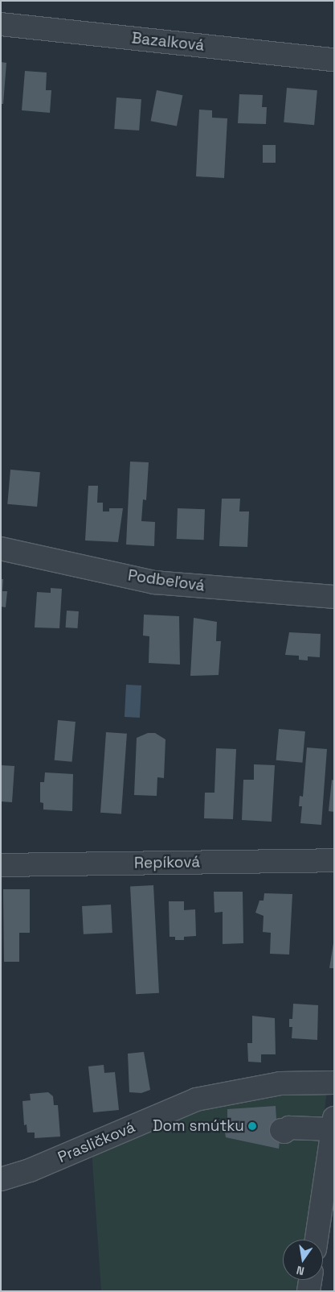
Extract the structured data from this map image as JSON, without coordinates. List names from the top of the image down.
{
  "streets": {
    "street": [
      "Bazalková",
      "Podbeľová",
      "Repíková",
      "Prasličková"
    ]
  },
  "places": ["Dom smútku"],
  "north": "bottom"
}
